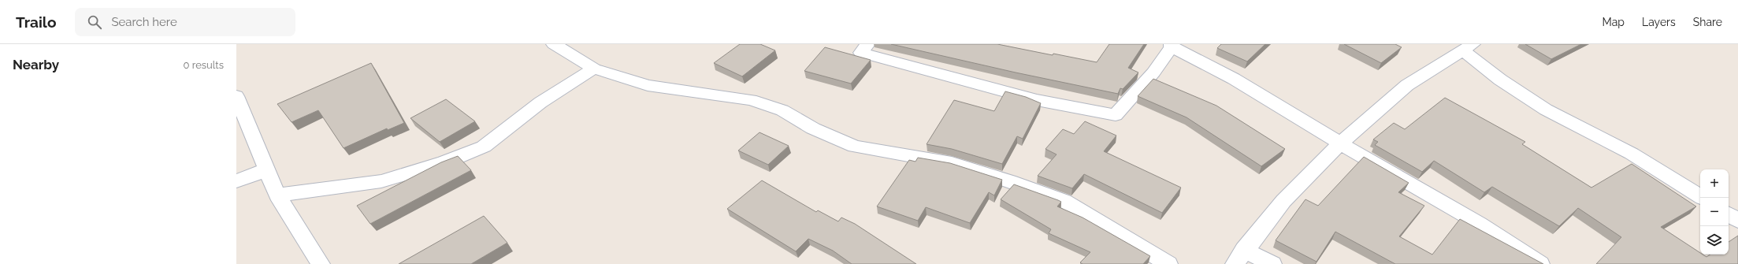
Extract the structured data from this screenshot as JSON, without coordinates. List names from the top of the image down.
{
  "page": {
    "header": "Trailo",
    "search": "Search here",
    "nav": ["Map", "Layers", "Share"],
    "heading": ["Nearby", "0 results"],
    "map_buttons": ["+", "−"]
  }
}
